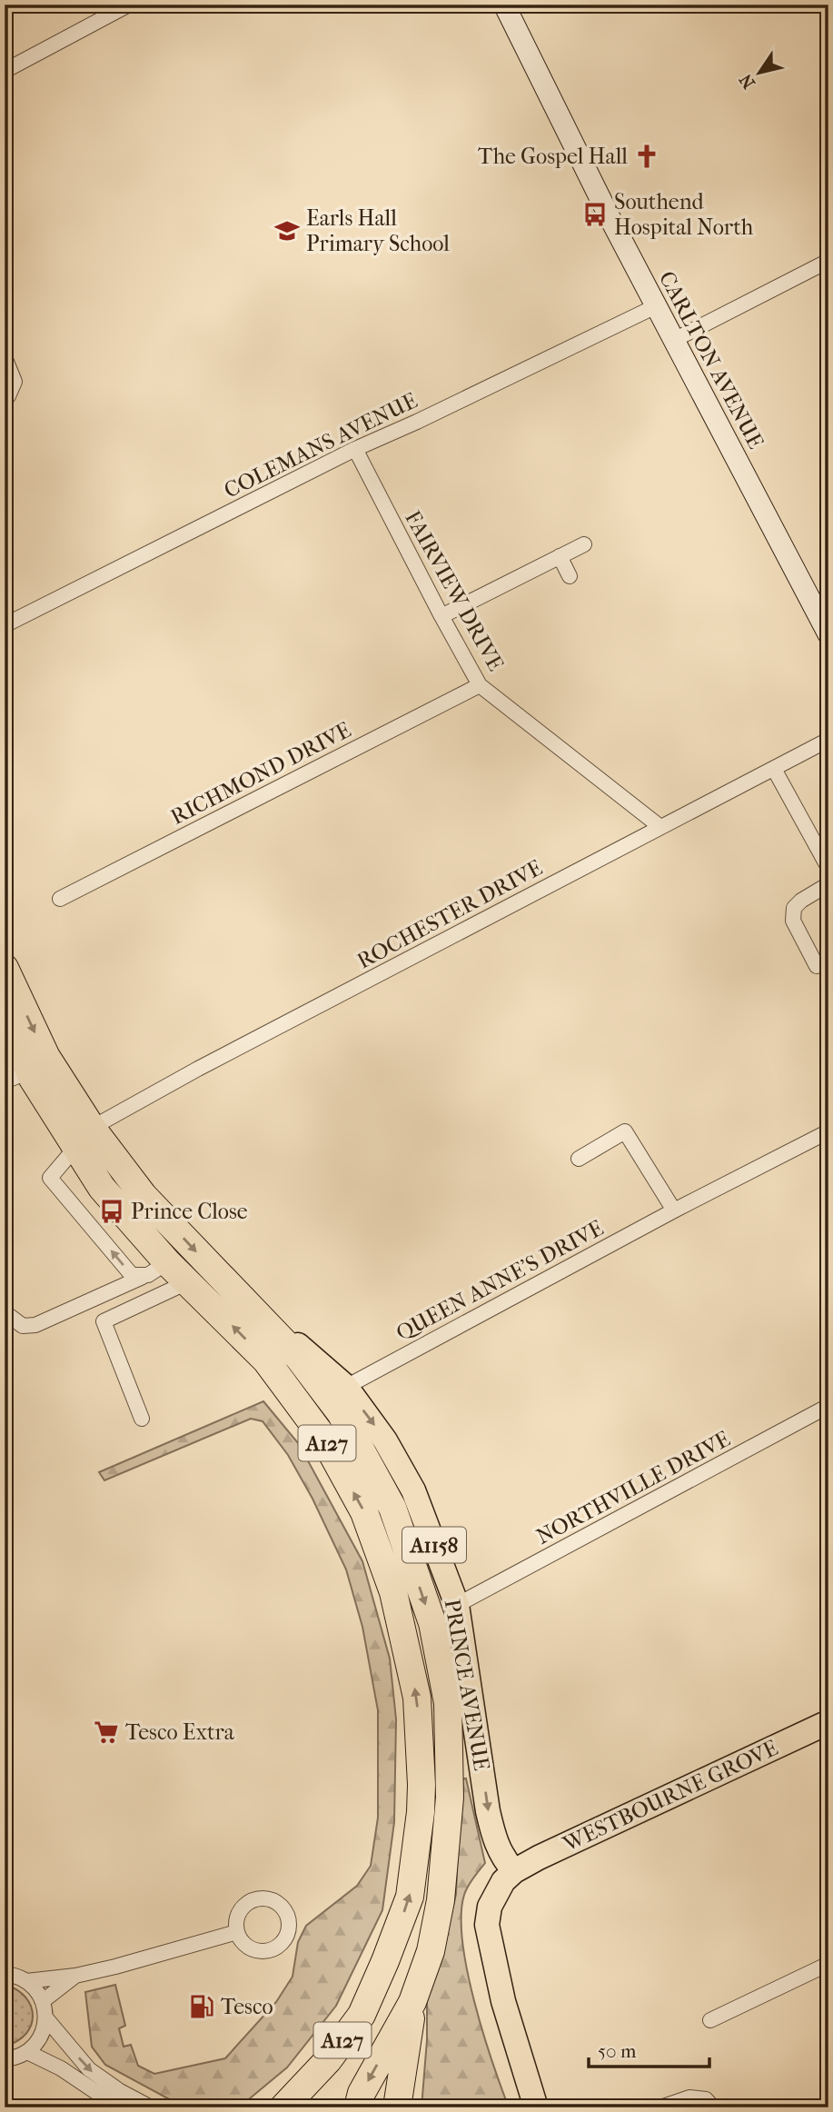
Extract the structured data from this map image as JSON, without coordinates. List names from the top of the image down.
{
  "streets": {
    "highway": ["A127", "PRINCE AVENUE"],
    "main road": ["A1158", "WESTBOURNE GROVE"],
    "street": [
      "CARLTON AVENUE",
      "COLEMANS AVENUE",
      "FAIRVIEW DRIVE",
      "RICHMOND DRIVE",
      "ROCHESTER DRIVE",
      "QUEEN ANNE'S DRIVE",
      "NORTHVILLE DRIVE"
    ]
  },
  "crossings": [
    ["CARLTON AVENUE", "COLEMANS AVENUE"],
    ["COLEMANS AVENUE", "FAIRVIEW DRIVE"],
    ["FAIRVIEW DRIVE", "RICHMOND DRIVE"],
    ["FAIRVIEW DRIVE", "ROCHESTER DRIVE"],
    ["ROCHESTER DRIVE", "PRINCE AVENUE"],
    ["QUEEN ANNE'S DRIVE", "PRINCE AVENUE"],
    ["A127", "PRINCE AVENUE"],
    ["NORTHVILLE DRIVE", "PRINCE AVENUE"],
    ["PRINCE AVENUE", "WESTBOURNE GROVE"]
  ],
  "places": {
    "church": ["The Gospel Hall"],
    "bus stop": ["Southend Hospital North", "Prince Close"],
    "school or university": ["Earls Hall Primary School"],
    "supermarket": ["Tesco Extra"],
    "fuel station": ["Tesco"]
  },
  "scale_bar": "50 m",
  "north": "bottom left"
}
